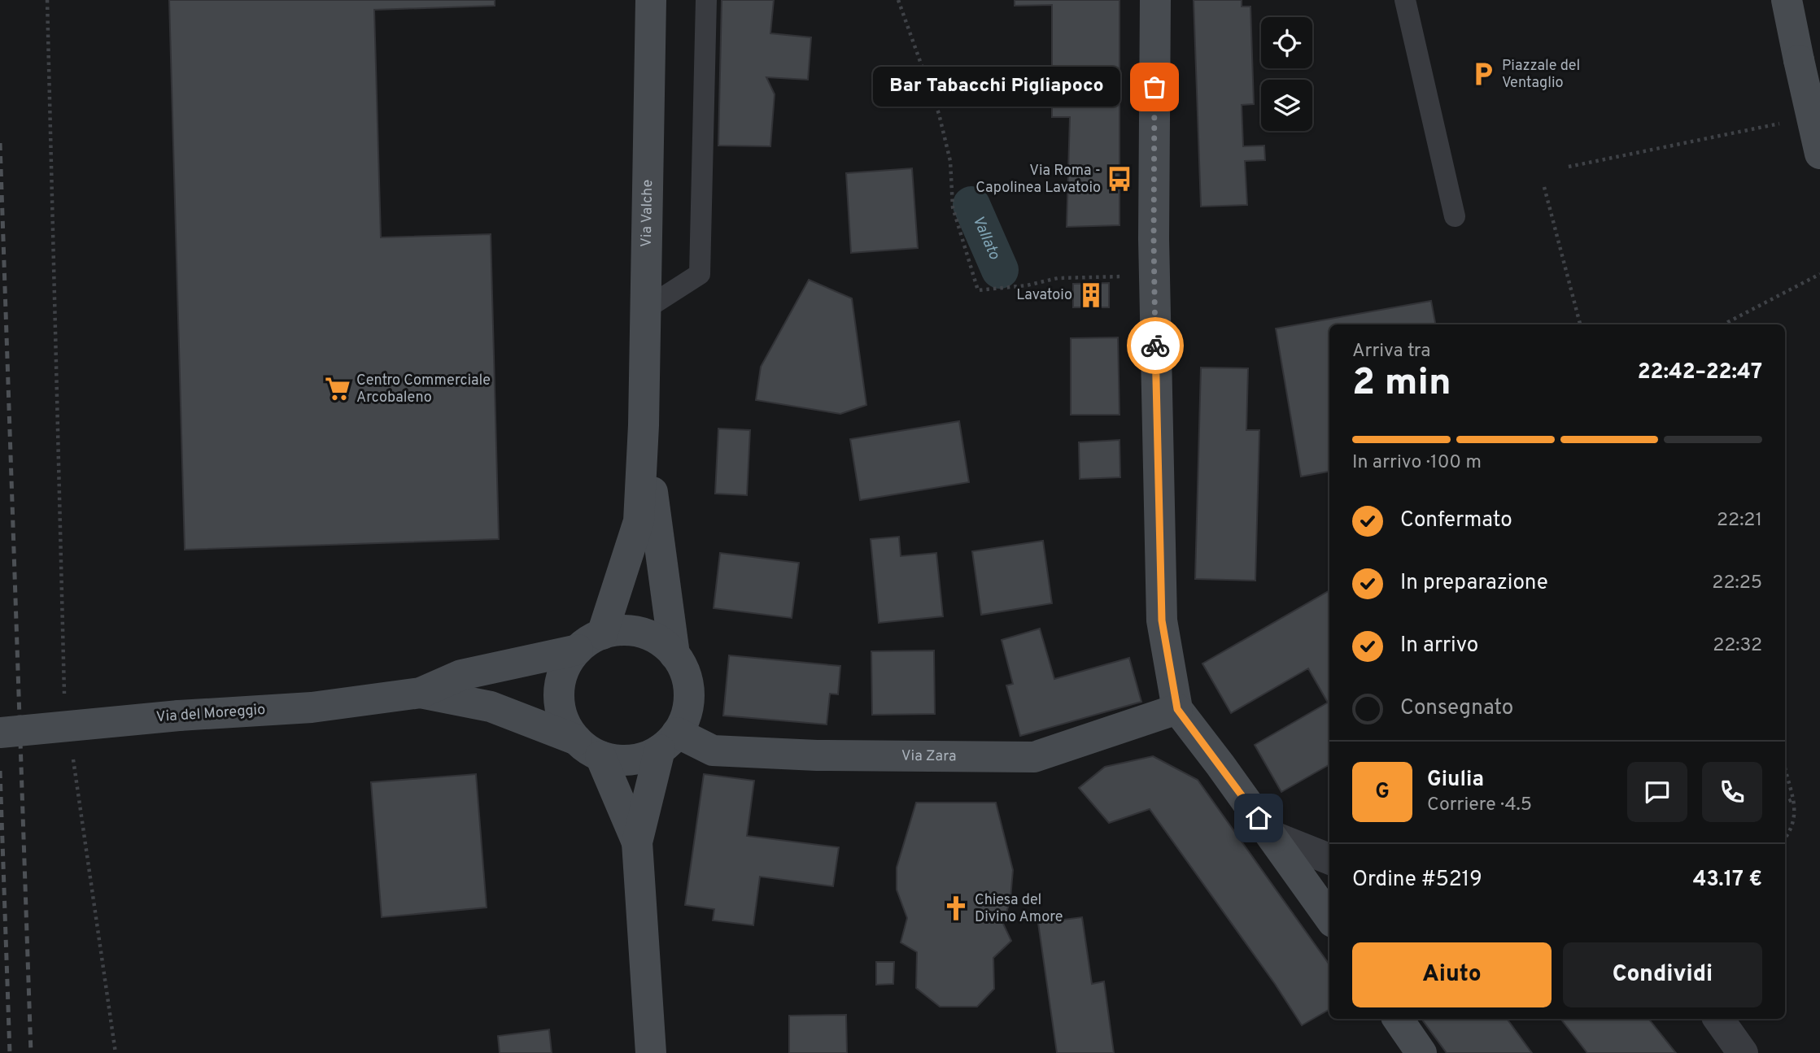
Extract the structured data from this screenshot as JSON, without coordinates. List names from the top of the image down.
{
  "streets": {
    "main road": ["Via Valche", "Via del Moreggio", "Via Zara"]
  },
  "crossings": [
    ["Via Valche", "Via del Moreggio"],
    ["Via Valche", "Via Zara"],
    ["Via del Moreggio", "Via Zara"]
  ],
  "water": ["Vallato"],
  "places": {
    "parking": ["Piazzale del Ventaglio"],
    "other": ["Bar Tabacchi Pigliapoco"],
    "bus stop": ["Via Roma - Capolinea Lavatoio"],
    "building": ["Lavatoio"],
    "supermarket": ["Centro Commerciale Arcobaleno"],
    "church": ["Chiesa del Divino Amore"]
  },
  "page": {
    "bubble": "Bar Tabacchi Pigliapoco",
    "heading": ["2 min", "Arriva tra", "22:42–22:47"],
    "panel": [
      "Giulia",
      "Corriere · 4.5",
      "Ordine #5219",
      "43.17 €"
    ],
    "bar": "In arrivo · 100 m",
    "list": [
      ["Confermato", "22:21"],
      ["In preparazione", "22:25"],
      ["In arrivo", "22:32"],
      "Consegnato"
    ],
    "round": "G",
    "buttons": ["Aiuto", "Condividi"]
  }
}
